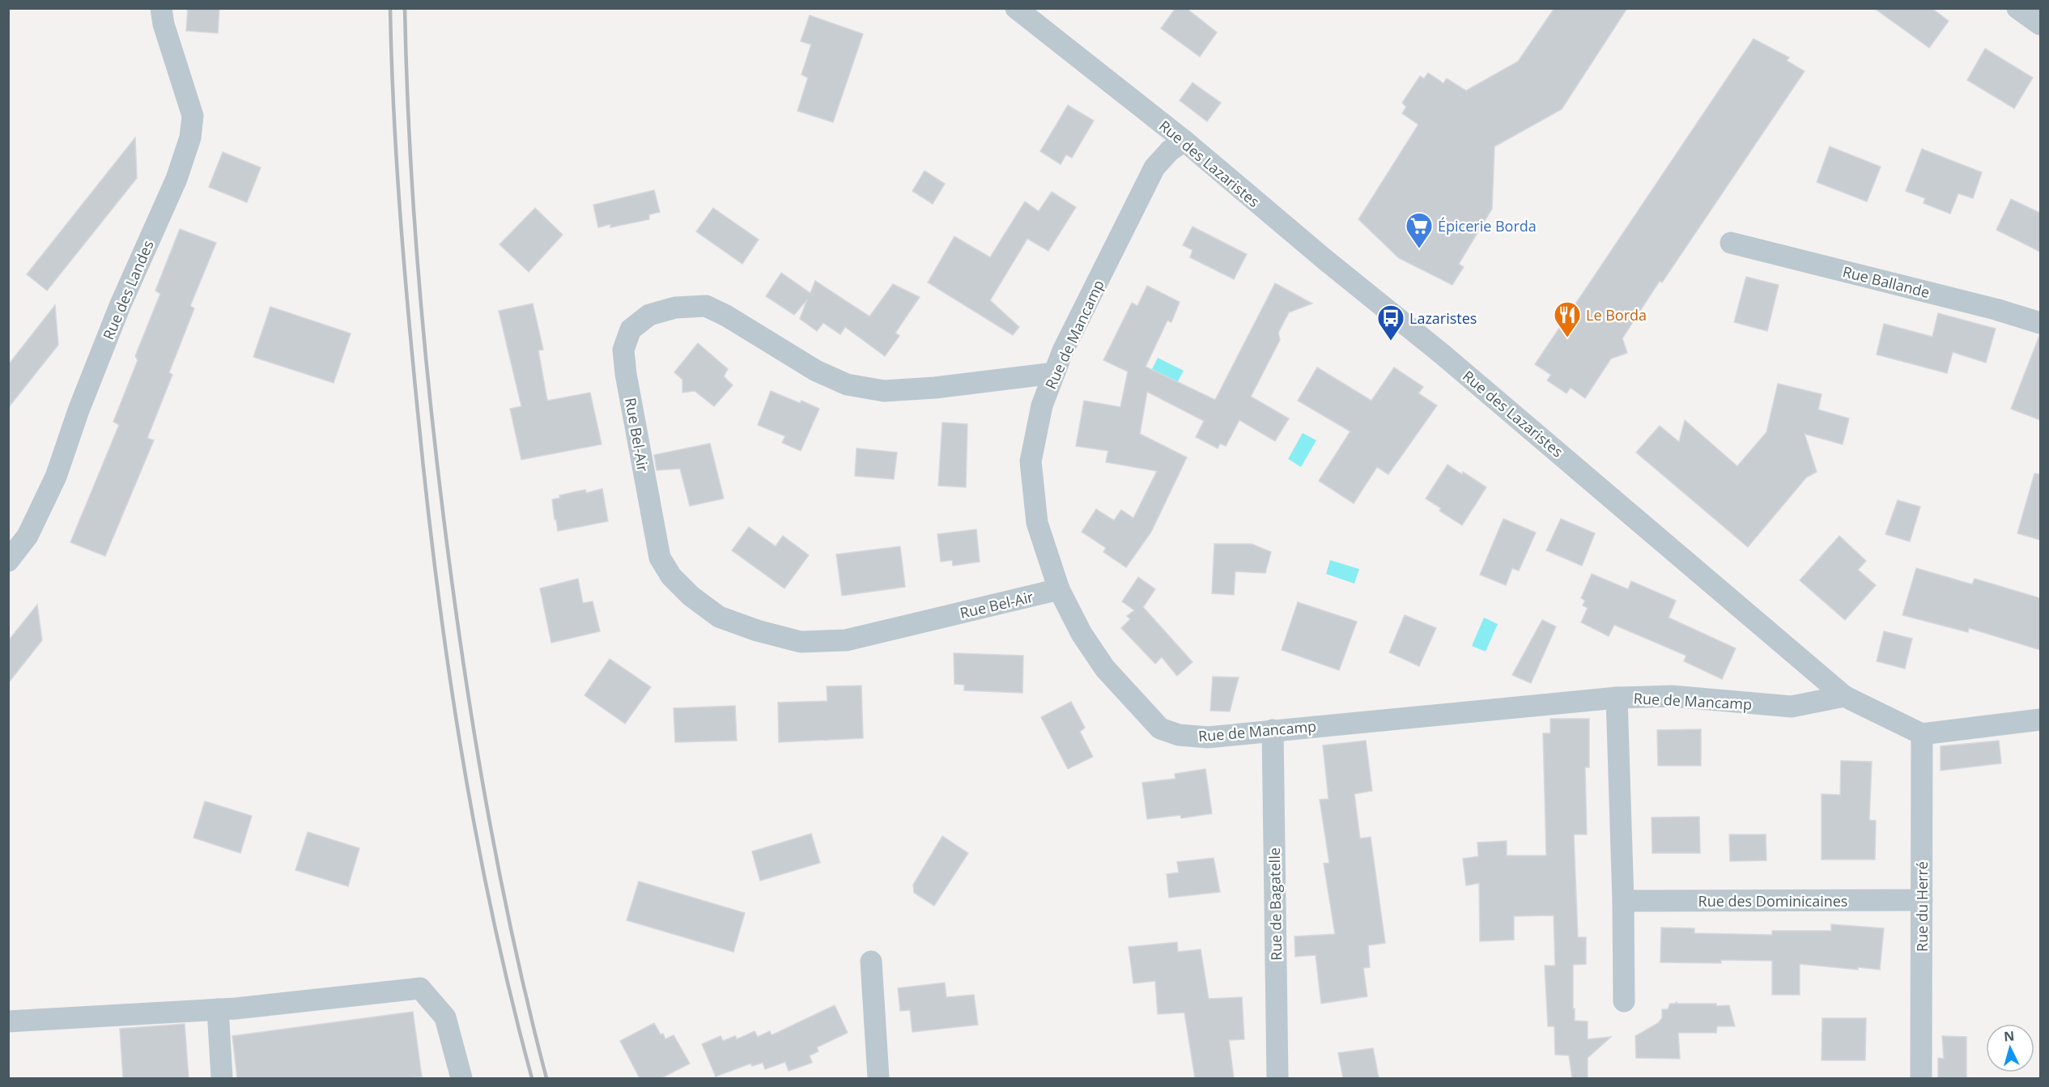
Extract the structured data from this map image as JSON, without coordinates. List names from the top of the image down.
{
  "streets": {
    "street": [
      "Rue des Lazaristes",
      "Rue Ballande",
      "Rue des Landes",
      "Rue de Mancamp",
      "Rue Bel-Air",
      "Rue des Dominicaines",
      "Rue de Bagatelle",
      "Rue du Herré"
    ]
  },
  "crossings": [
    ["Rue des Lazaristes", "Rue de Mancamp"],
    ["Rue des Lazaristes", "Rue du Herré"],
    ["Rue de Mancamp", "Rue Bel-Air"],
    ["Rue de Mancamp", "Rue de Bagatelle"],
    ["Rue des Dominicaines", "Rue du Herré"]
  ],
  "places": {
    "supermarket": ["Épicerie Borda"],
    "restaurant": ["Le Borda"],
    "bus stop": ["Lazaristes"]
  },
  "north": "top"
}
